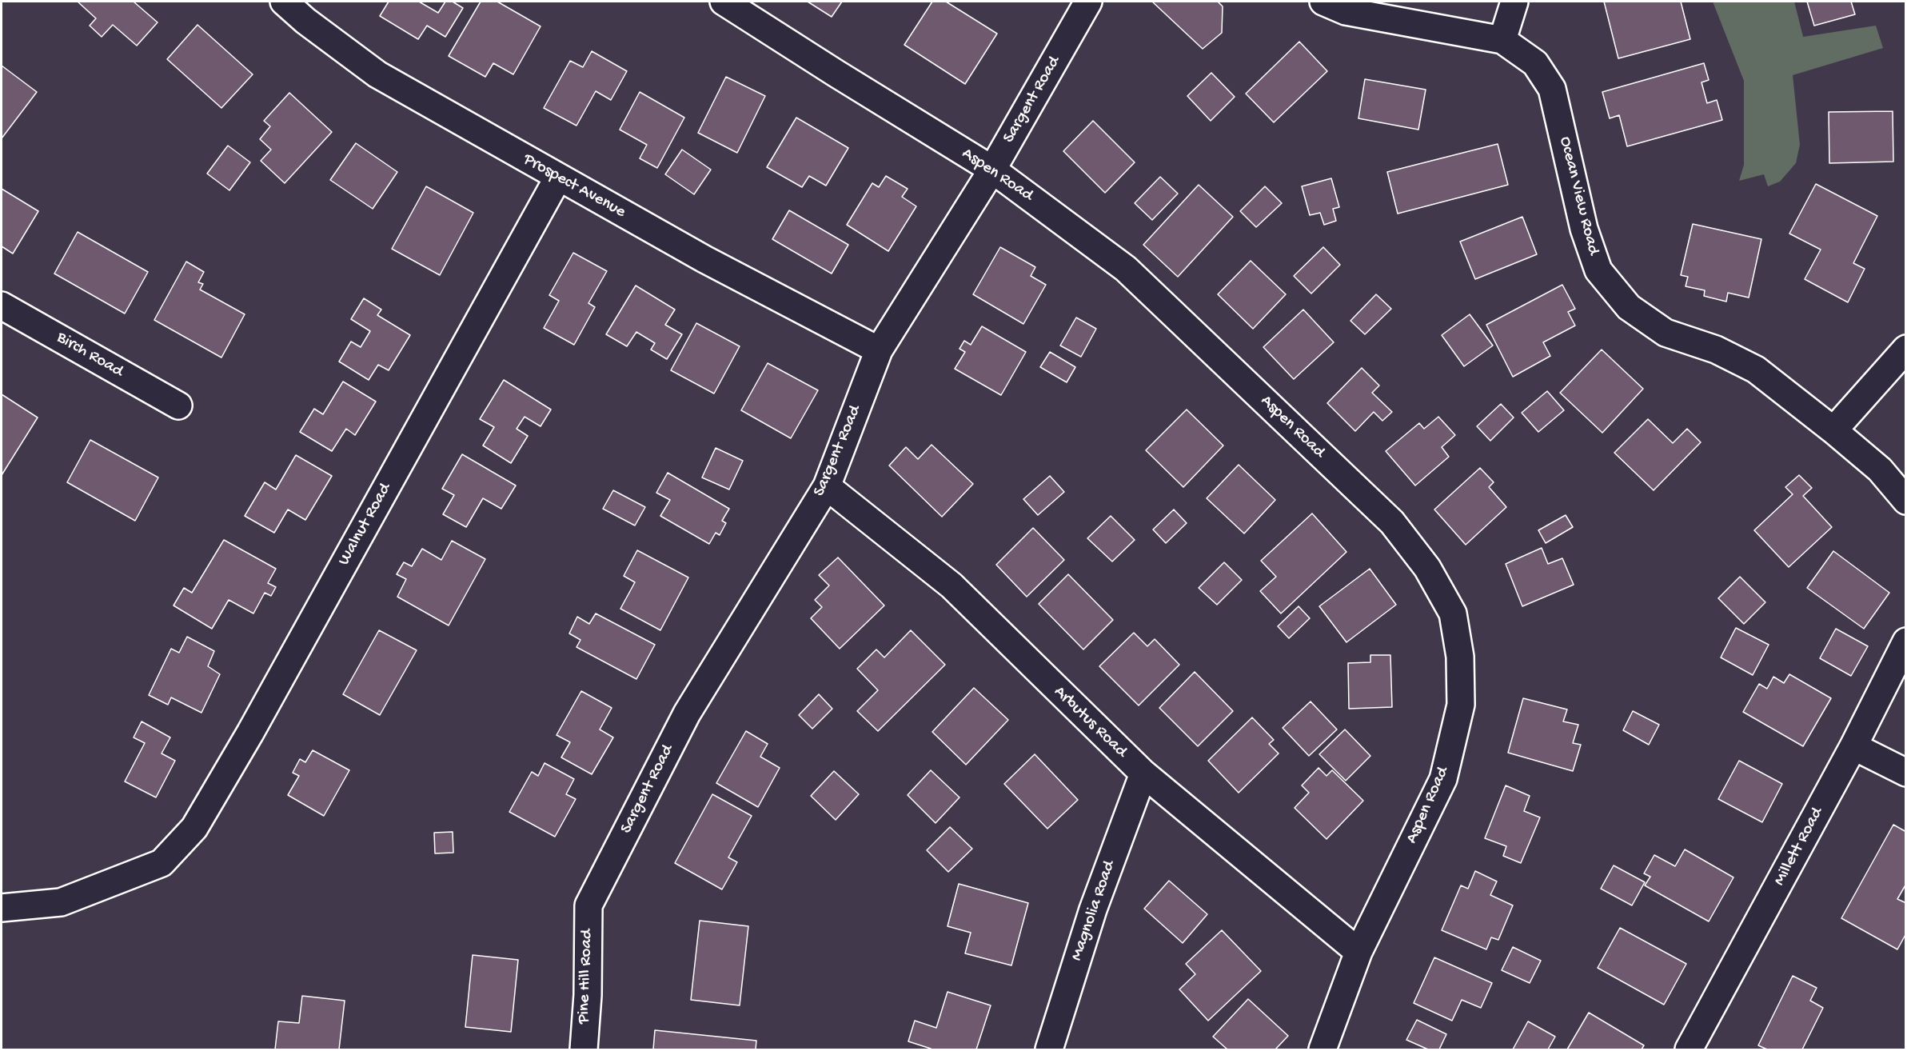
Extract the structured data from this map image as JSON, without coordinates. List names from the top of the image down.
{
  "streets": {
    "street": [
      "Sargent Road",
      "Aspen Road",
      "Prospect Avenue",
      "Ocean View Road",
      "Birch Road",
      "Walnut Road",
      "Arbutus Road",
      "Millett Road",
      "Magnolia Road",
      "Pine Hill Road"
    ]
  },
  "crossings": [
    ["Sargent Road", "Aspen Road"],
    ["Sargent Road", "Prospect Avenue"],
    ["Sargent Road", "Arbutus Road"],
    ["Sargent Road", "Pine Hill Road"],
    ["Aspen Road", "Arbutus Road"],
    ["Prospect Avenue", "Walnut Road"],
    ["Arbutus Road", "Magnolia Road"]
  ]
}
